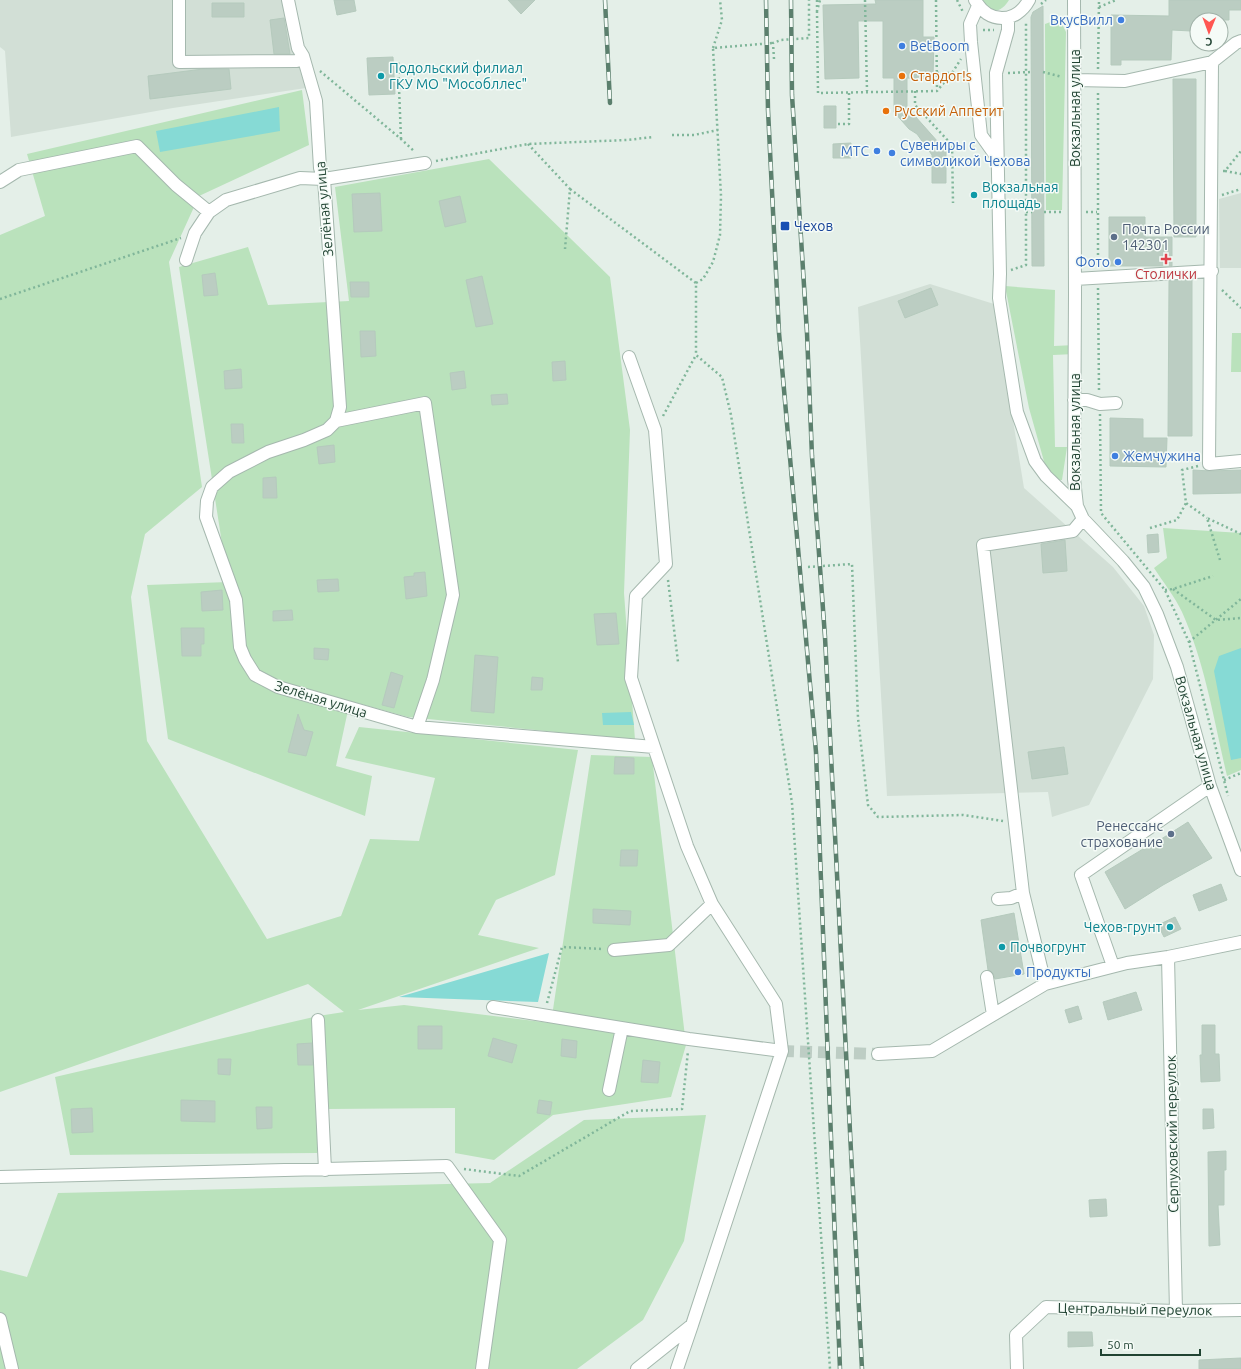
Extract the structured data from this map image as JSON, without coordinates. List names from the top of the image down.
{
  "streets": {
    "street": [
      "Вокзальная улица",
      "Зелёная улица",
      "Серпуховский переулок",
      "Центральный переулок"
    ]
  },
  "crossings": [
    ["Серпуховский переулок", "Центральный переулок"]
  ],
  "places": {
    "other": [
      "ВкусВилл",
      "BetBoom",
      "Подольский филиал ГКУ МО \"Мособллес\"",
      "Стардог!s",
      "Русский Аппетит",
      "МТС",
      "Сувениры с символикой Чехова",
      "Вокзальная площадь",
      "Почта России 142301",
      "Фото",
      "Жемчужина",
      "Ренессанс страхование",
      "Чехов-грунт",
      "Почвогрунт",
      "Продукты"
    ],
    "transit": ["Чехов"],
    "health": ["Столички"]
  },
  "scale_bar": "50 m",
  "north": "bottom"
}
